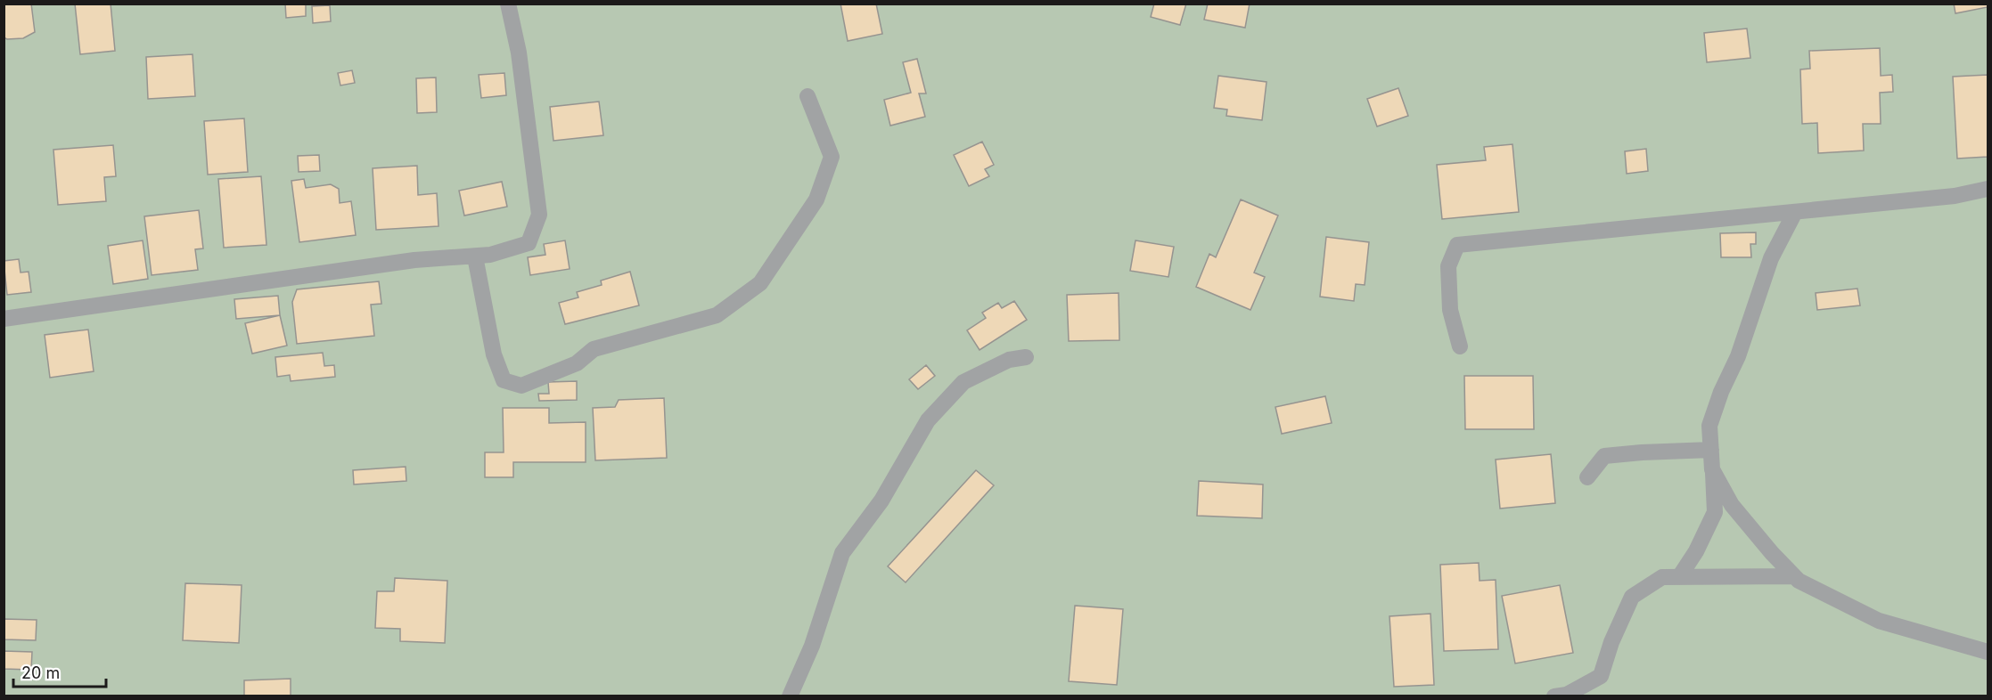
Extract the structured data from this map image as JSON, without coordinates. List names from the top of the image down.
{
  "scale_bar": "20 m"
}
